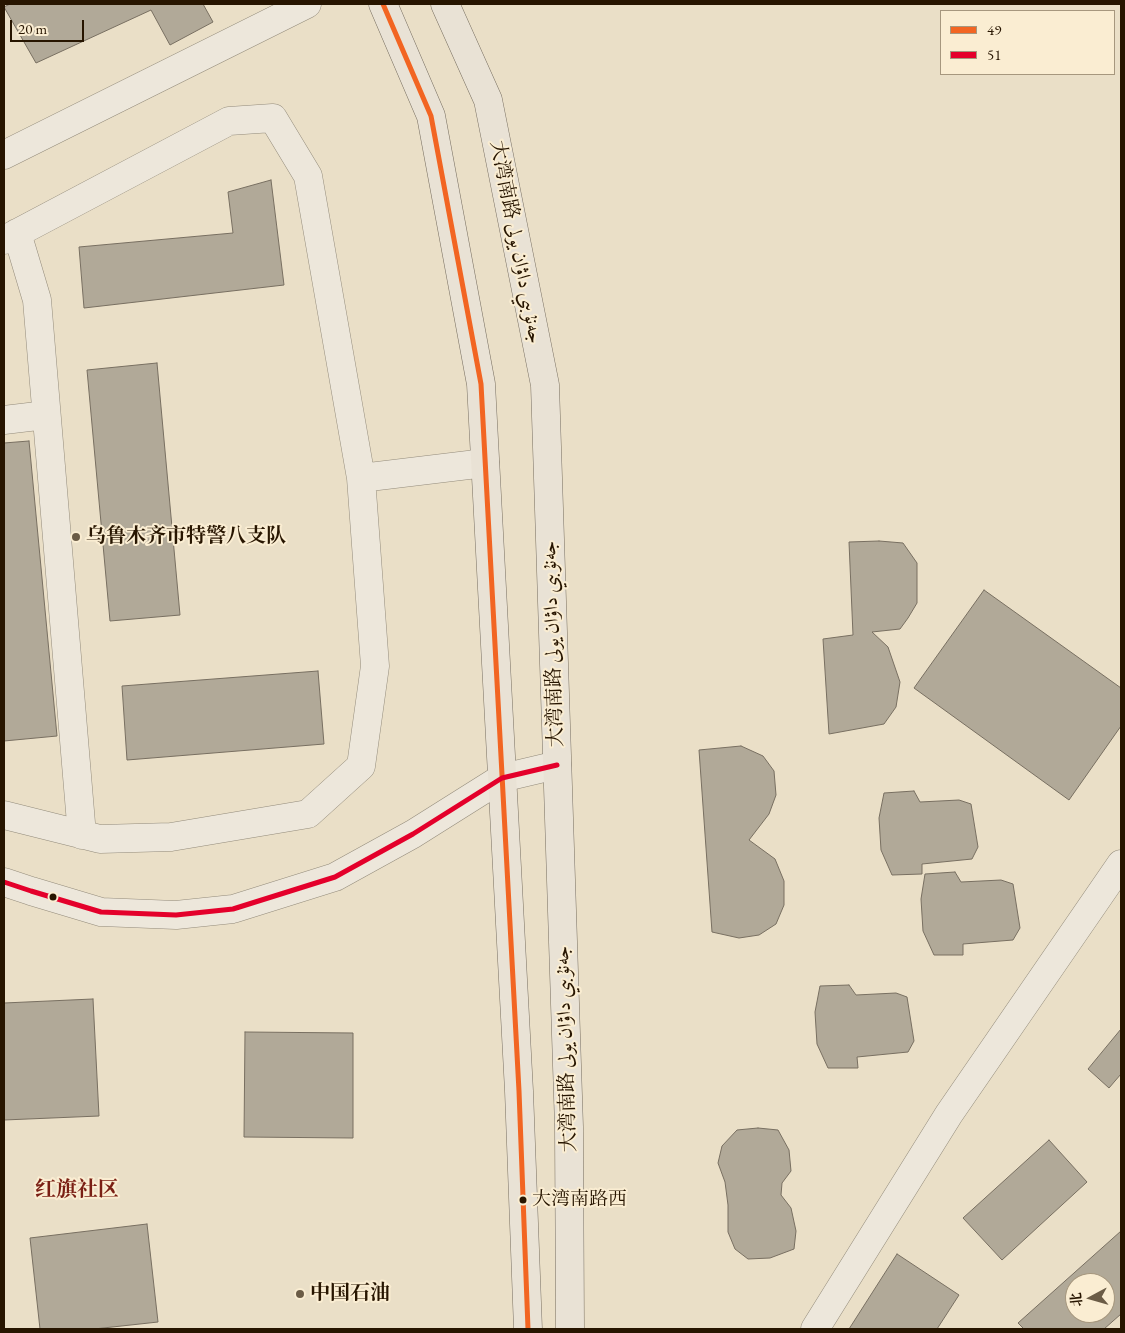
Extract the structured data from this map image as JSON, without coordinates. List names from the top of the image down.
{
  "streets": {
    "main road": ["大湾南路 جەنۇبىي داۋان يولى"]
  },
  "districts": ["红旗社区"],
  "places": ["乌鲁木齐市特警八支队", "大湾南路西", "中国石油"],
  "lines": ["transit line 49", "transit line 51"],
  "legend": ["49", "51"],
  "scale_bar": "20 m",
  "north": "left"
}
